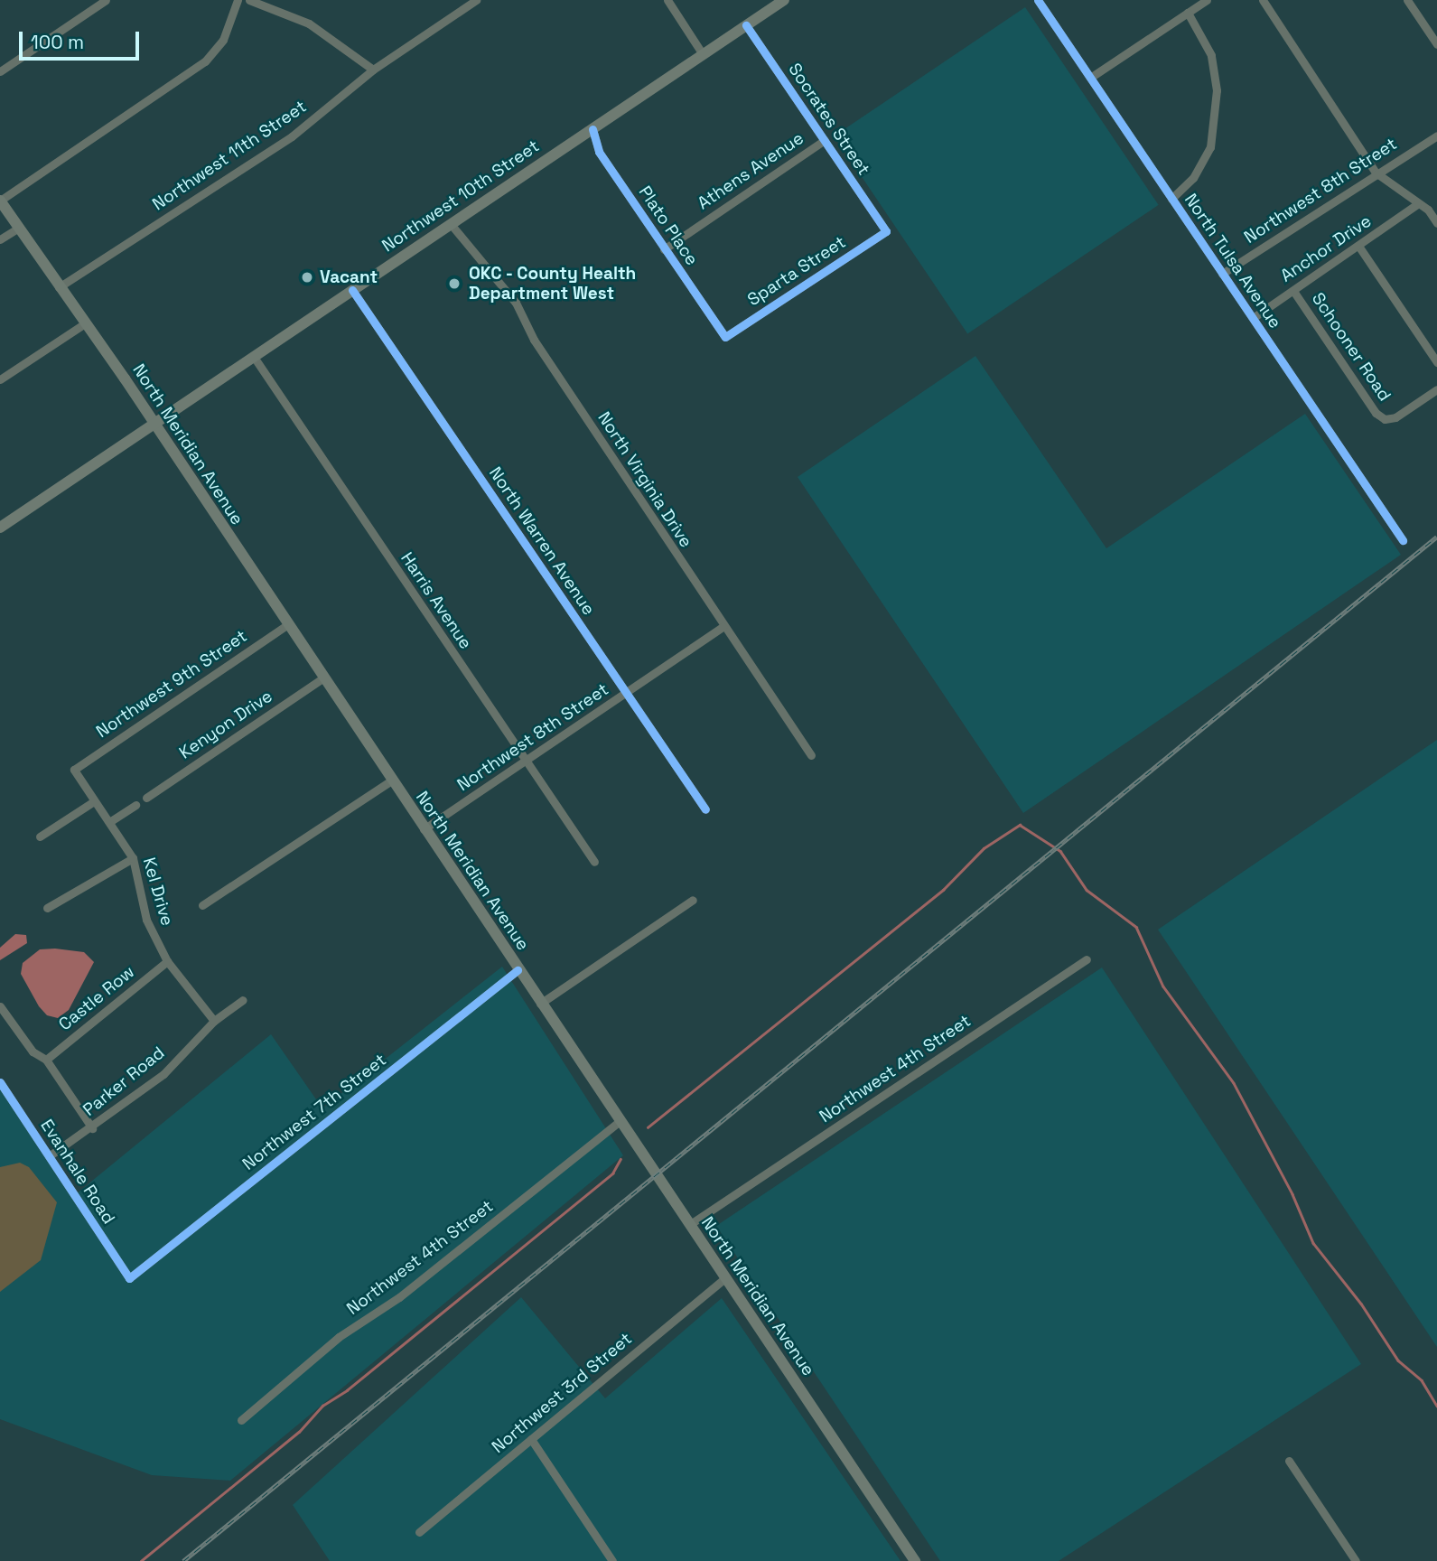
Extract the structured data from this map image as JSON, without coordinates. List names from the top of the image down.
{
  "streets": {
    "main road": ["Northwest 10th Street", "North Meridian Avenue"],
    "street": [
      "Socrates Street",
      "Northwest 11th Street",
      "Athens Avenue",
      "Northwest 8th Street",
      "Plato Place",
      "Anchor Drive",
      "North Tulsa Avenue",
      "Sparta Street",
      "Schooner Road",
      "North Virginia Drive",
      "North Warren Avenue",
      "Harris Avenue",
      "Northwest 9th Street",
      "Kenyon Drive",
      "Kel Drive",
      "Castle Row",
      "Northwest 4th Street",
      "Parker Road",
      "Northwest 7th Street",
      "Evanhale Road",
      "Northwest 3rd Street"
    ]
  },
  "crossings": [
    ["Socrates Street", "Athens Avenue"],
    ["Socrates Street", "Northwest 10th Street"],
    ["Socrates Street", "Sparta Street"],
    ["Northwest 11th Street", "North Meridian Avenue"],
    ["Athens Avenue", "Plato Place"],
    ["Northwest 8th Street", "North Tulsa Avenue"],
    ["Northwest 8th Street", "North Meridian Avenue"],
    ["Northwest 8th Street", "North Virginia Drive"],
    ["Northwest 8th Street", "North Warren Avenue"],
    ["Northwest 8th Street", "Harris Avenue"],
    ["Northwest 10th Street", "Plato Place"],
    ["Northwest 10th Street", "North Meridian Avenue"],
    ["Northwest 10th Street", "North Virginia Drive"],
    ["Northwest 10th Street", "North Warren Avenue"],
    ["Northwest 10th Street", "Harris Avenue"],
    ["Plato Place", "Sparta Street"],
    ["Anchor Drive", "North Tulsa Avenue"],
    ["Anchor Drive", "Schooner Road"],
    ["North Meridian Avenue", "Northwest 9th Street"],
    ["North Meridian Avenue", "Kenyon Drive"],
    ["North Meridian Avenue", "Northwest 4th Street"],
    ["North Meridian Avenue", "Northwest 7th Street"],
    ["North Meridian Avenue", "Northwest 3rd Street"],
    ["Northwest 9th Street", "Kel Drive"],
    ["Kel Drive", "Castle Row"],
    ["Kel Drive", "Parker Road"],
    ["Parker Road", "Evanhale Road"],
    ["Northwest 7th Street", "Evanhale Road"]
  ],
  "places": ["Vacant", "OKC - County Health Department West"],
  "scale_bar": "100 m"
}
